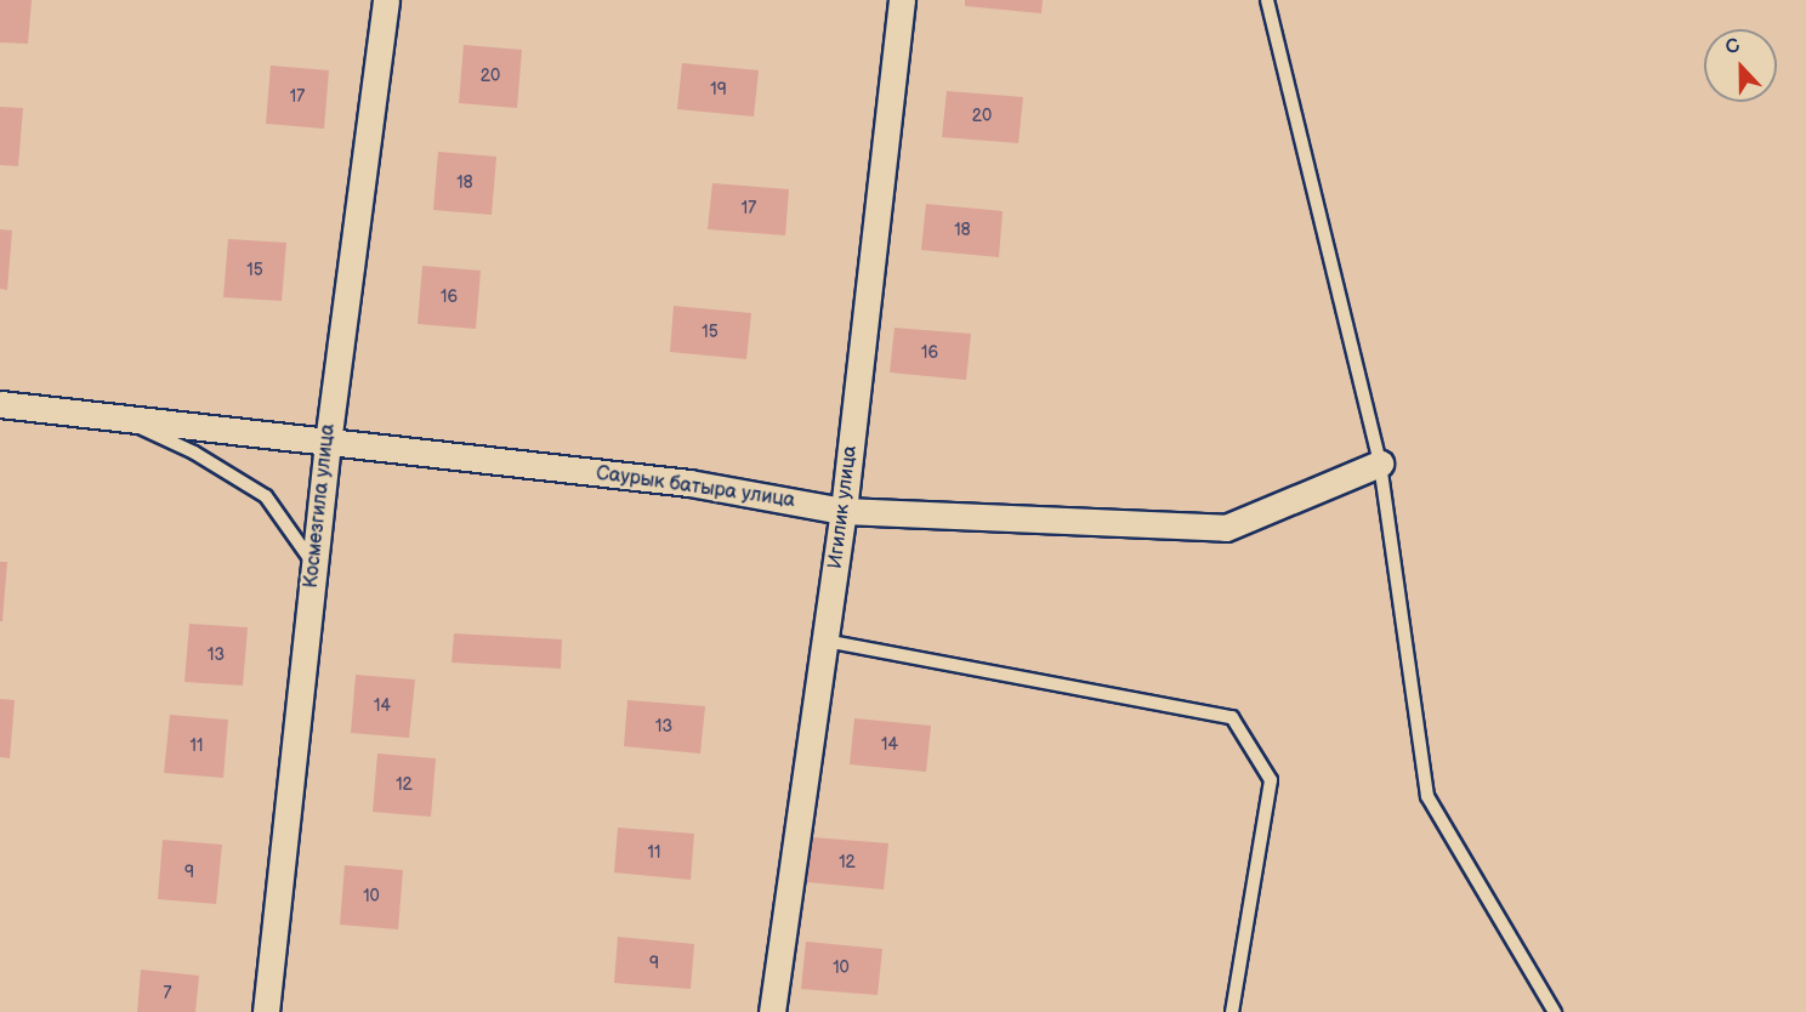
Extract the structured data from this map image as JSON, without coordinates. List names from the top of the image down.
{
  "streets": {
    "street": ["Саурык батыра улица", "Космезгила улица", "Игилик улица"]
  },
  "crossings": [
    ["Саурык батыра улица", "Космезгила улица"],
    ["Саурык батыра улица", "Игилик улица"]
  ],
  "house_numbers": [
    "20",
    "19",
    "17",
    "20",
    "18",
    "17",
    "18",
    "15",
    "16",
    "15",
    "16",
    "13",
    "14",
    "13",
    "14",
    "11",
    "12",
    "11",
    "12",
    "9",
    "10",
    "9",
    "10",
    "7"
  ],
  "north": "top"
}
